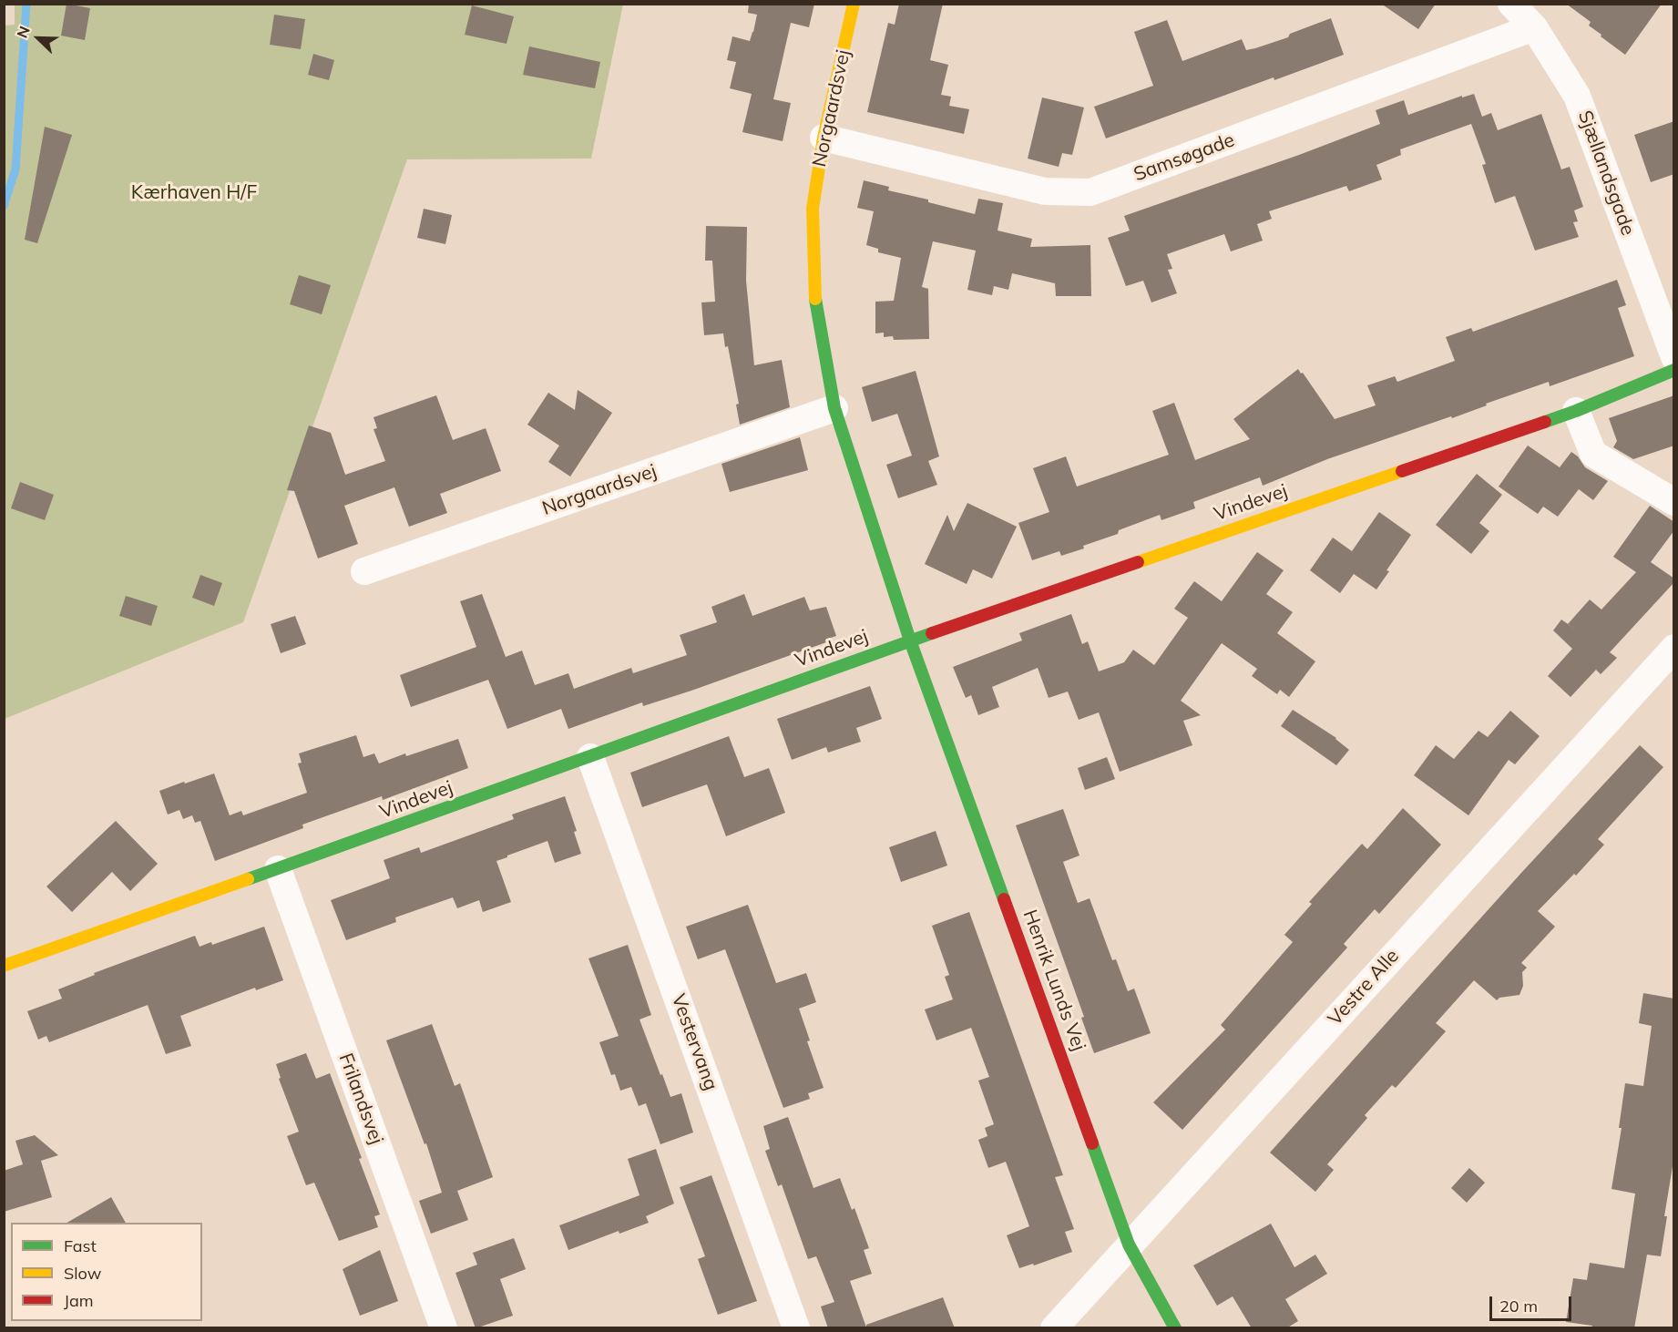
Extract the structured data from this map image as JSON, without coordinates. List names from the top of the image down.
{
  "streets": {
    "street": [
      "Norgaardsvej",
      "Samsøgade",
      "Sjællandsgade",
      "Vindevej",
      "Henrik Lunds Vej",
      "Vestre Alle",
      "Vestervang",
      "Frilandsvej"
    ]
  },
  "crossings": [
    ["Norgaardsvej", "Samsøgade"],
    ["Norgaardsvej", "Vindevej"],
    ["Norgaardsvej", "Henrik Lunds Vej"],
    ["Samsøgade", "Sjællandsgade"],
    ["Vindevej", "Henrik Lunds Vej"],
    ["Vindevej", "Vestervang"],
    ["Vindevej", "Frilandsvej"],
    ["Henrik Lunds Vej", "Vestre Alle"]
  ],
  "parks": ["Kærhaven H/F"],
  "legend": ["Fast", "Slow", "Jam"],
  "scale_bar": "20 m",
  "north": "top left"
}
